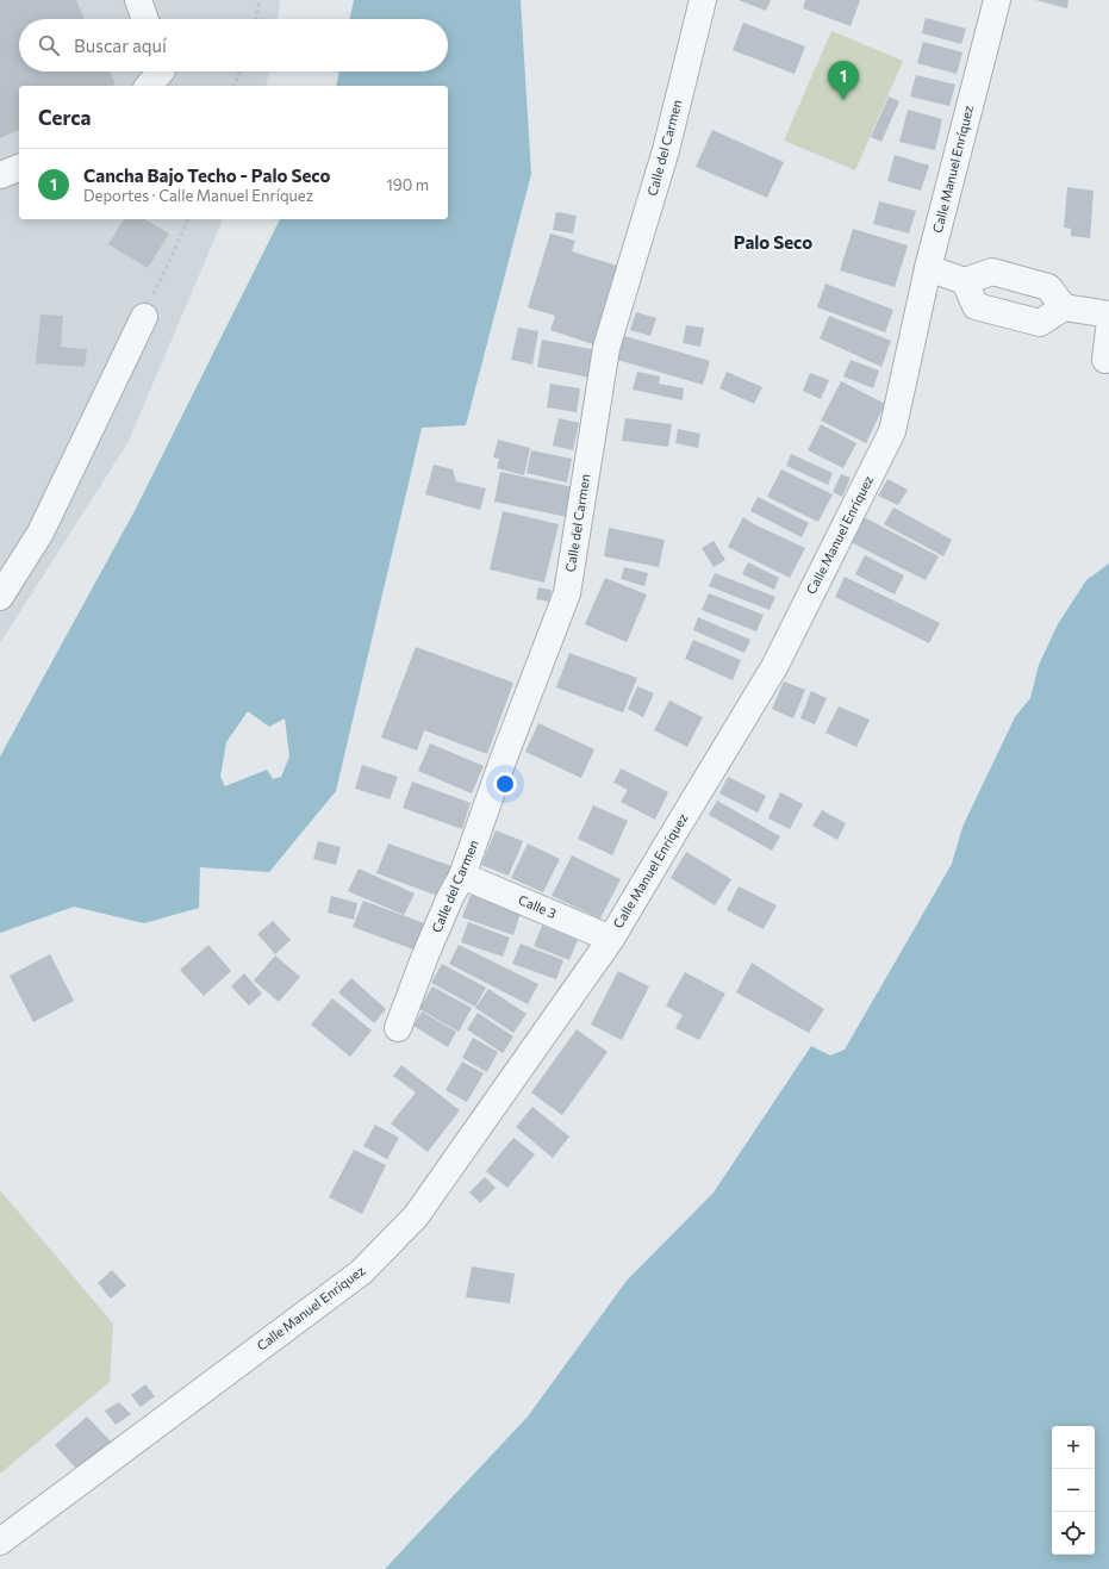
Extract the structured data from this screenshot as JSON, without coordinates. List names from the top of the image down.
{
  "streets": {
    "street": ["Calle del Carmen", "Calle Manuel Enríquez", "Calle 3"]
  },
  "crossings": [
    ["Calle del Carmen", "Calle 3"],
    ["Calle Manuel Enríquez", "Calle 3"]
  ],
  "districts": ["Palo Seco"],
  "page": {
    "search": "Buscar aquí",
    "pins": "1",
    "heading": "Cerca",
    "list": [
      {
        "mark": "1",
        "name": "Cancha Bajo Techo - Palo Seco",
        "note": "Deportes · Calle Manuel Enríquez",
        "value": "190 m"
      }
    ],
    "map_buttons": ["+", "−"]
  }
}
